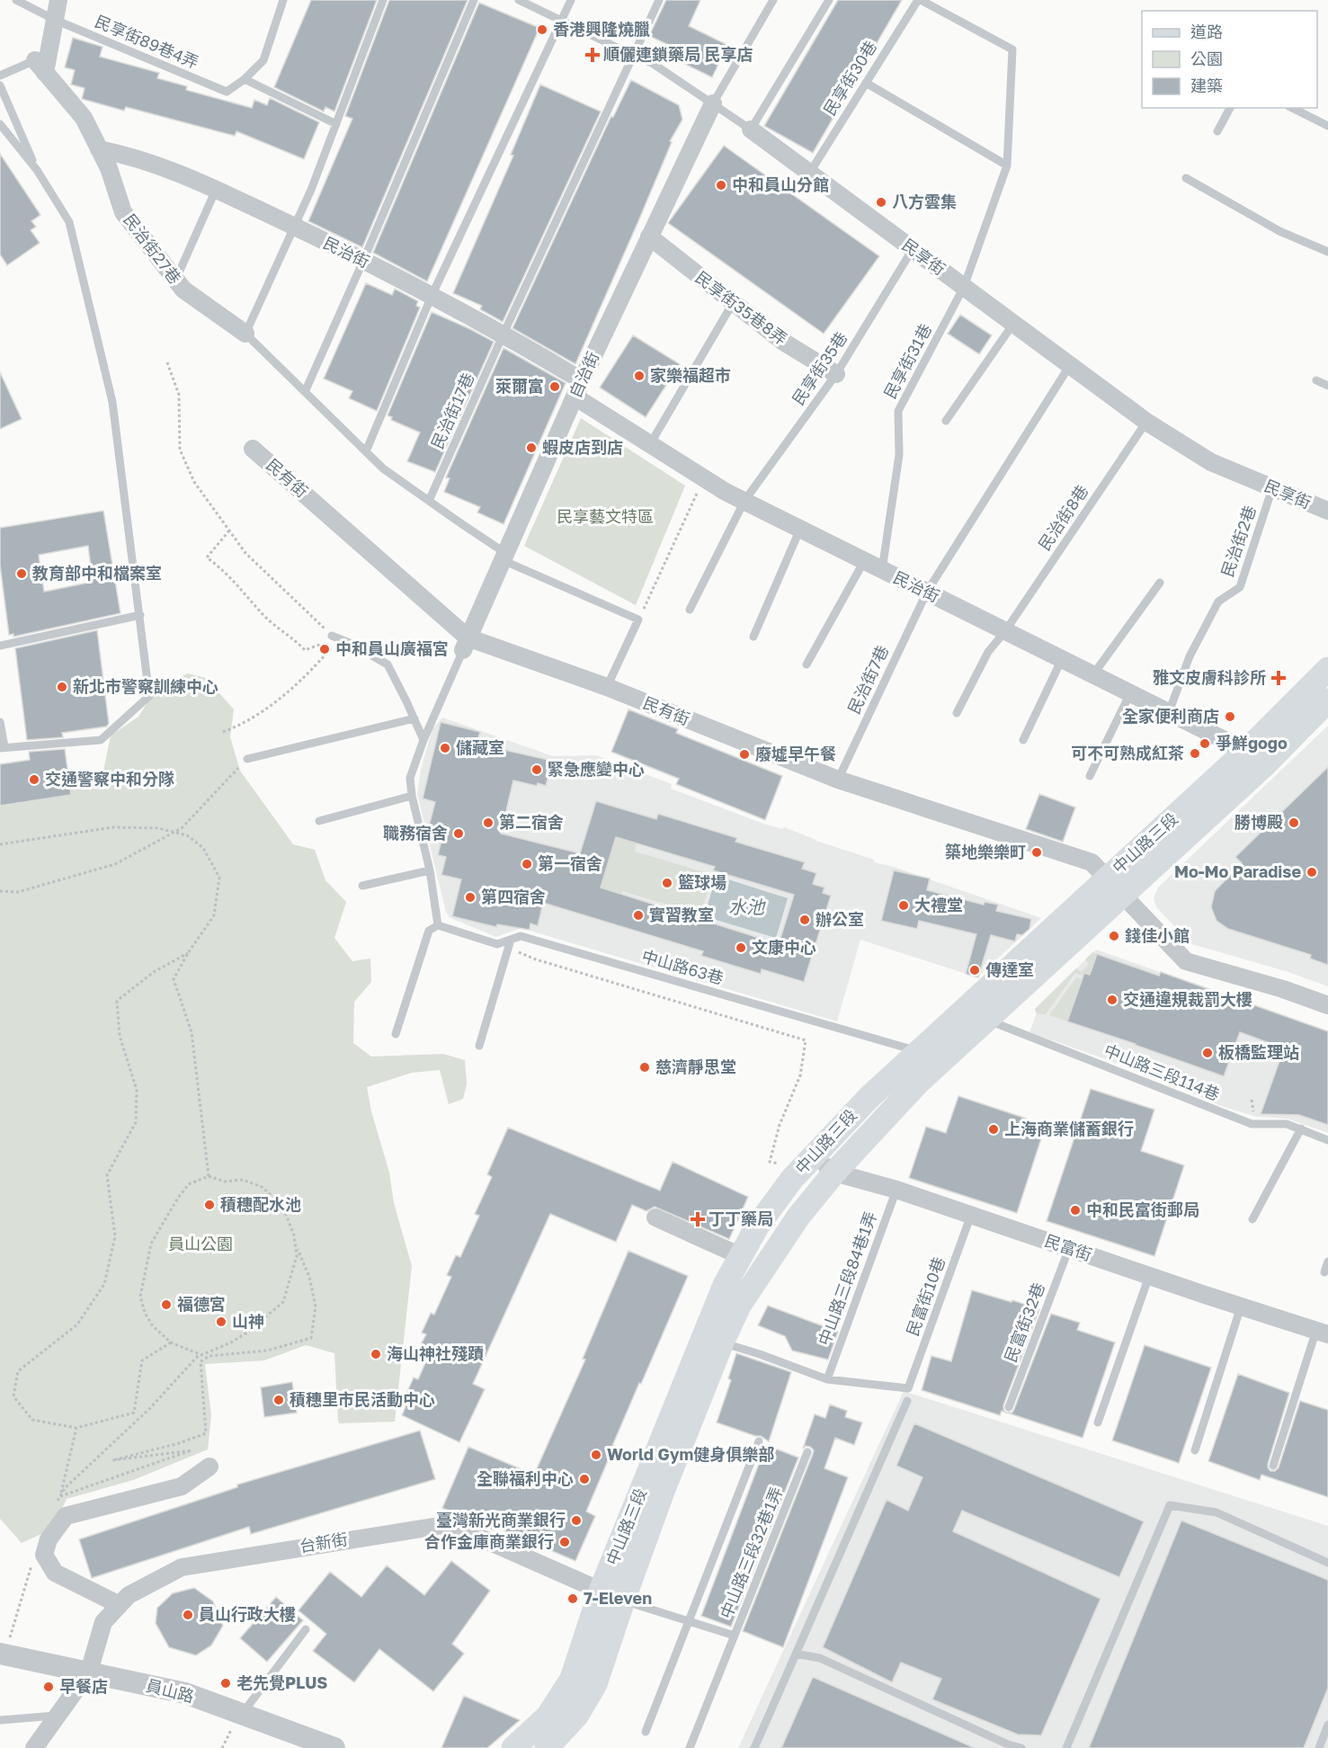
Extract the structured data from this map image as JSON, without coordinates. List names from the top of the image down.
{
  "streets": {
    "main road": ["中山路三段"],
    "street": [
      "民治街27巷",
      "民治街",
      "民享街",
      "民享街35巷8弄",
      "自治街",
      "民有街",
      "民富街",
      "台新街",
      "員山路"
    ],
    "lane": [
      "民享街89巷4弄",
      "民享街30巷",
      "民享街31巷",
      "民享街35巷",
      "民治街17巷",
      "民治街8巷",
      "民治街2巷",
      "民治街7巷",
      "中山路63巷",
      "中山路三段114巷",
      "中山路三段84巷1弄",
      "民富街10巷",
      "民富街32巷",
      "中山路三段32巷1弄"
    ]
  },
  "crossings": [
    ["民享街30巷", "民享街"],
    ["民享街30巷", "民享街31巷"],
    ["民治街27巷", "民治街"],
    ["民治街", "民享街31巷"],
    ["民治街", "民享街35巷"],
    ["民治街", "自治街"],
    ["民治街", "民治街17巷"],
    ["民治街", "民治街8巷"],
    ["民治街", "民治街2巷"],
    ["民治街", "民治街7巷"],
    ["民治街", "中山路三段"],
    ["民享街", "民享街31巷"],
    ["民享街", "民享街35巷"],
    ["民享街", "自治街"],
    ["民享街", "民治街17巷"],
    ["民享街", "民治街8巷"],
    ["民享街", "民治街2巷"],
    ["民享街", "民治街7巷"],
    ["民享街35巷8弄", "民享街35巷"],
    ["民享街35巷8弄", "自治街"],
    ["自治街", "民有街"],
    ["民有街", "民治街7巷"],
    ["民有街", "中山路三段"],
    ["中山路三段", "中山路63巷"],
    ["中山路三段", "中山路三段114巷"],
    ["中山路三段", "民富街"],
    ["中山路三段", "台新街"],
    ["民富街", "中山路三段84巷1弄"],
    ["民富街", "民富街10巷"],
    ["民富街", "民富街32巷"],
    ["中山路三段84巷1弄", "民富街10巷"],
    ["台新街", "員山路"]
  ],
  "water": ["水池"],
  "parks": ["民享藝文特區", "員山公園"],
  "places": {
    "other": [
      "香港興隆燒臘",
      "中和員山分館",
      "八方雲集",
      "家樂福超市",
      "萊爾富",
      "蝦皮店到店",
      "教育部中和檔案室",
      "中和員山廣福宮",
      "新北市警察訓練中心",
      "全家便利商店",
      "爭鮮gogo",
      "儲藏室",
      "可不可熟成紅茶",
      "廢墟早午餐",
      "緊急應變中心",
      "交通警察中和分隊",
      "第二宿舍",
      "勝博殿",
      "職務宿舍",
      "築地樂樂町",
      "第一宿舍",
      "Mo-Mo Paradise",
      "籃球場",
      "第四宿舍",
      "大禮堂",
      "實習教室",
      "辦公室",
      "錢佳小館",
      "文康中心",
      "傳達室",
      "交通違規裁罰大樓",
      "板橋監理站",
      "慈濟靜思堂",
      "上海商業儲蓄銀行",
      "積穗配水池",
      "中和民富街郵局",
      "福德宮",
      "山神",
      "海山神社殘蹟",
      "積穗里市民活動中心",
      "World Gym健身俱樂部",
      "全聯福利中心",
      "臺灣新光商業銀行",
      "合作金庫商業銀行",
      "7-Eleven",
      "員山行政大樓",
      "老先覺PLUS",
      "早餐店"
    ],
    "health": ["順儷連鎖藥局 民享店", "雅文皮膚科診所", "丁丁藥局"]
  },
  "legend": ["道路", "公園", "建築"]
}
